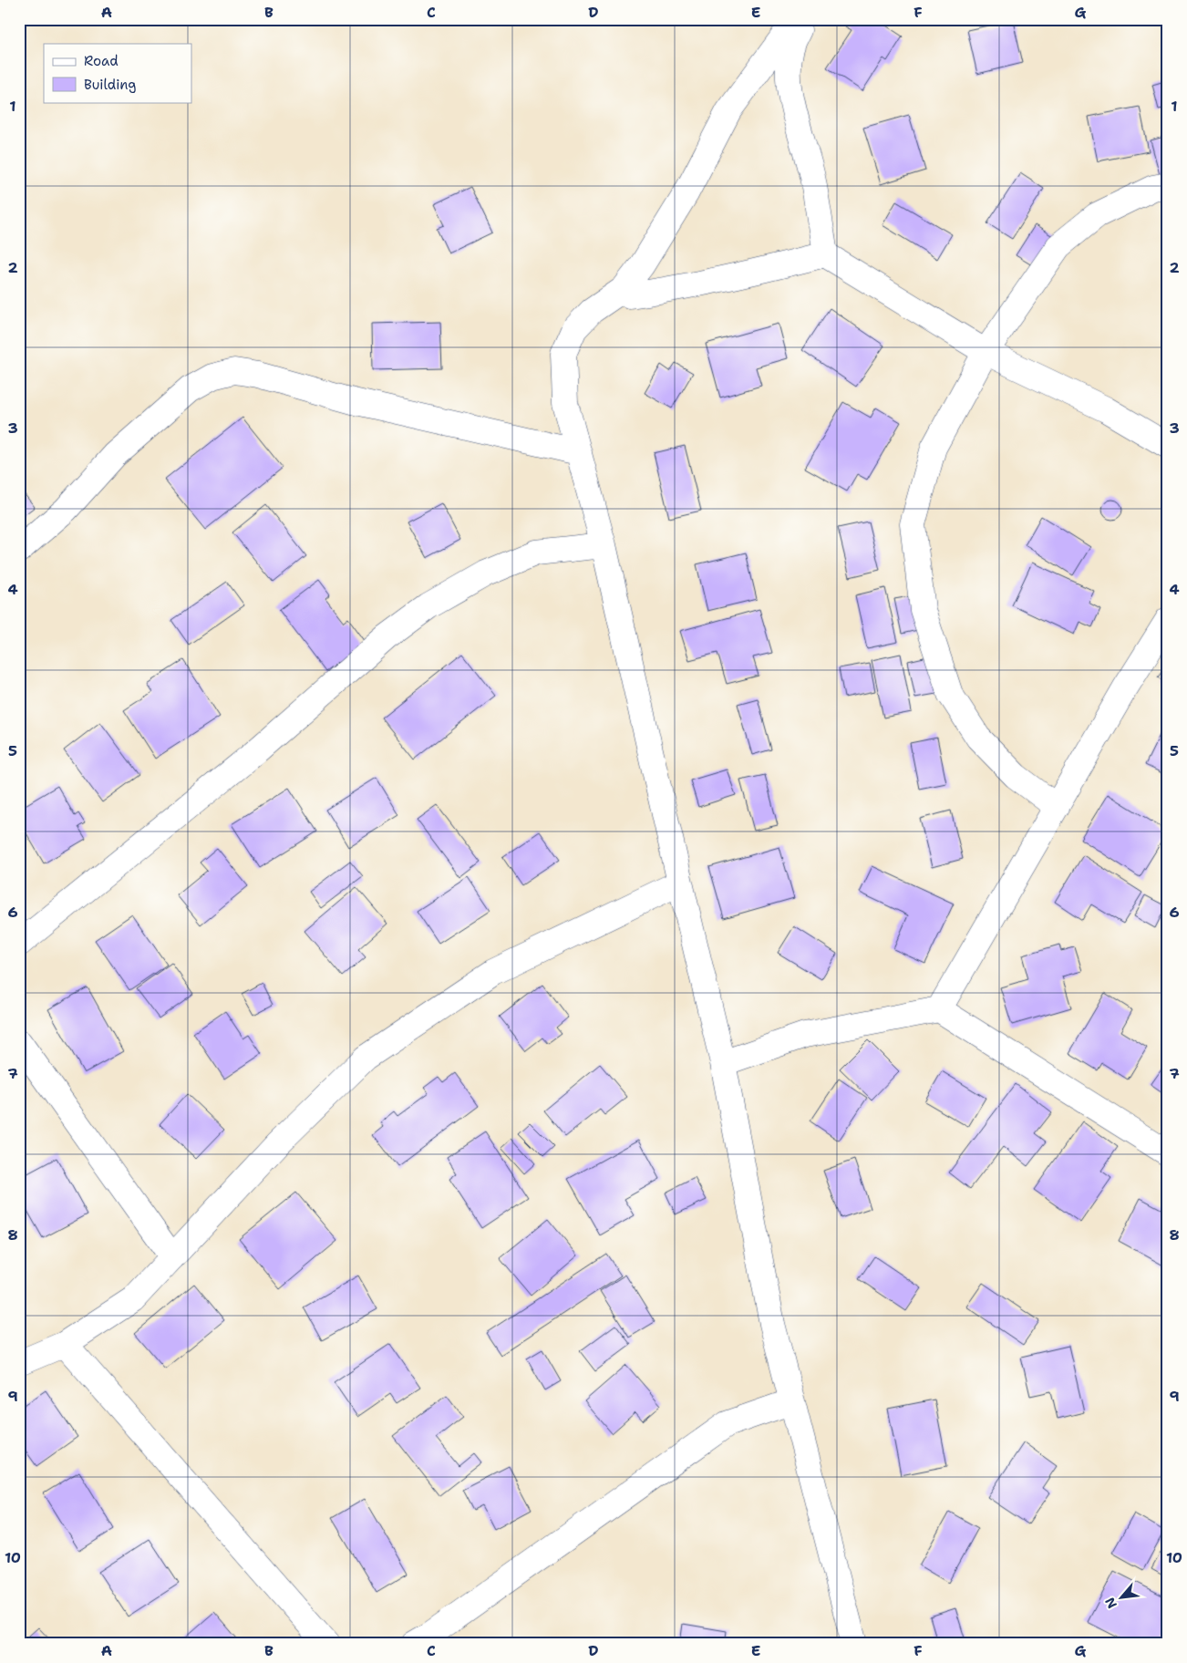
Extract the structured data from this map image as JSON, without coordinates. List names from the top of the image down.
{
  "legend": ["Road", "Building"],
  "north": "bottom left",
  "grid": {
    "columns": [
      "A",
      "B",
      "C",
      "D",
      "E",
      "F",
      "G"
    ],
    "rows": [
      "1",
      "2",
      "3",
      "4",
      "5",
      "6",
      "7",
      "8",
      "9",
      "10"
    ]
  }
}
